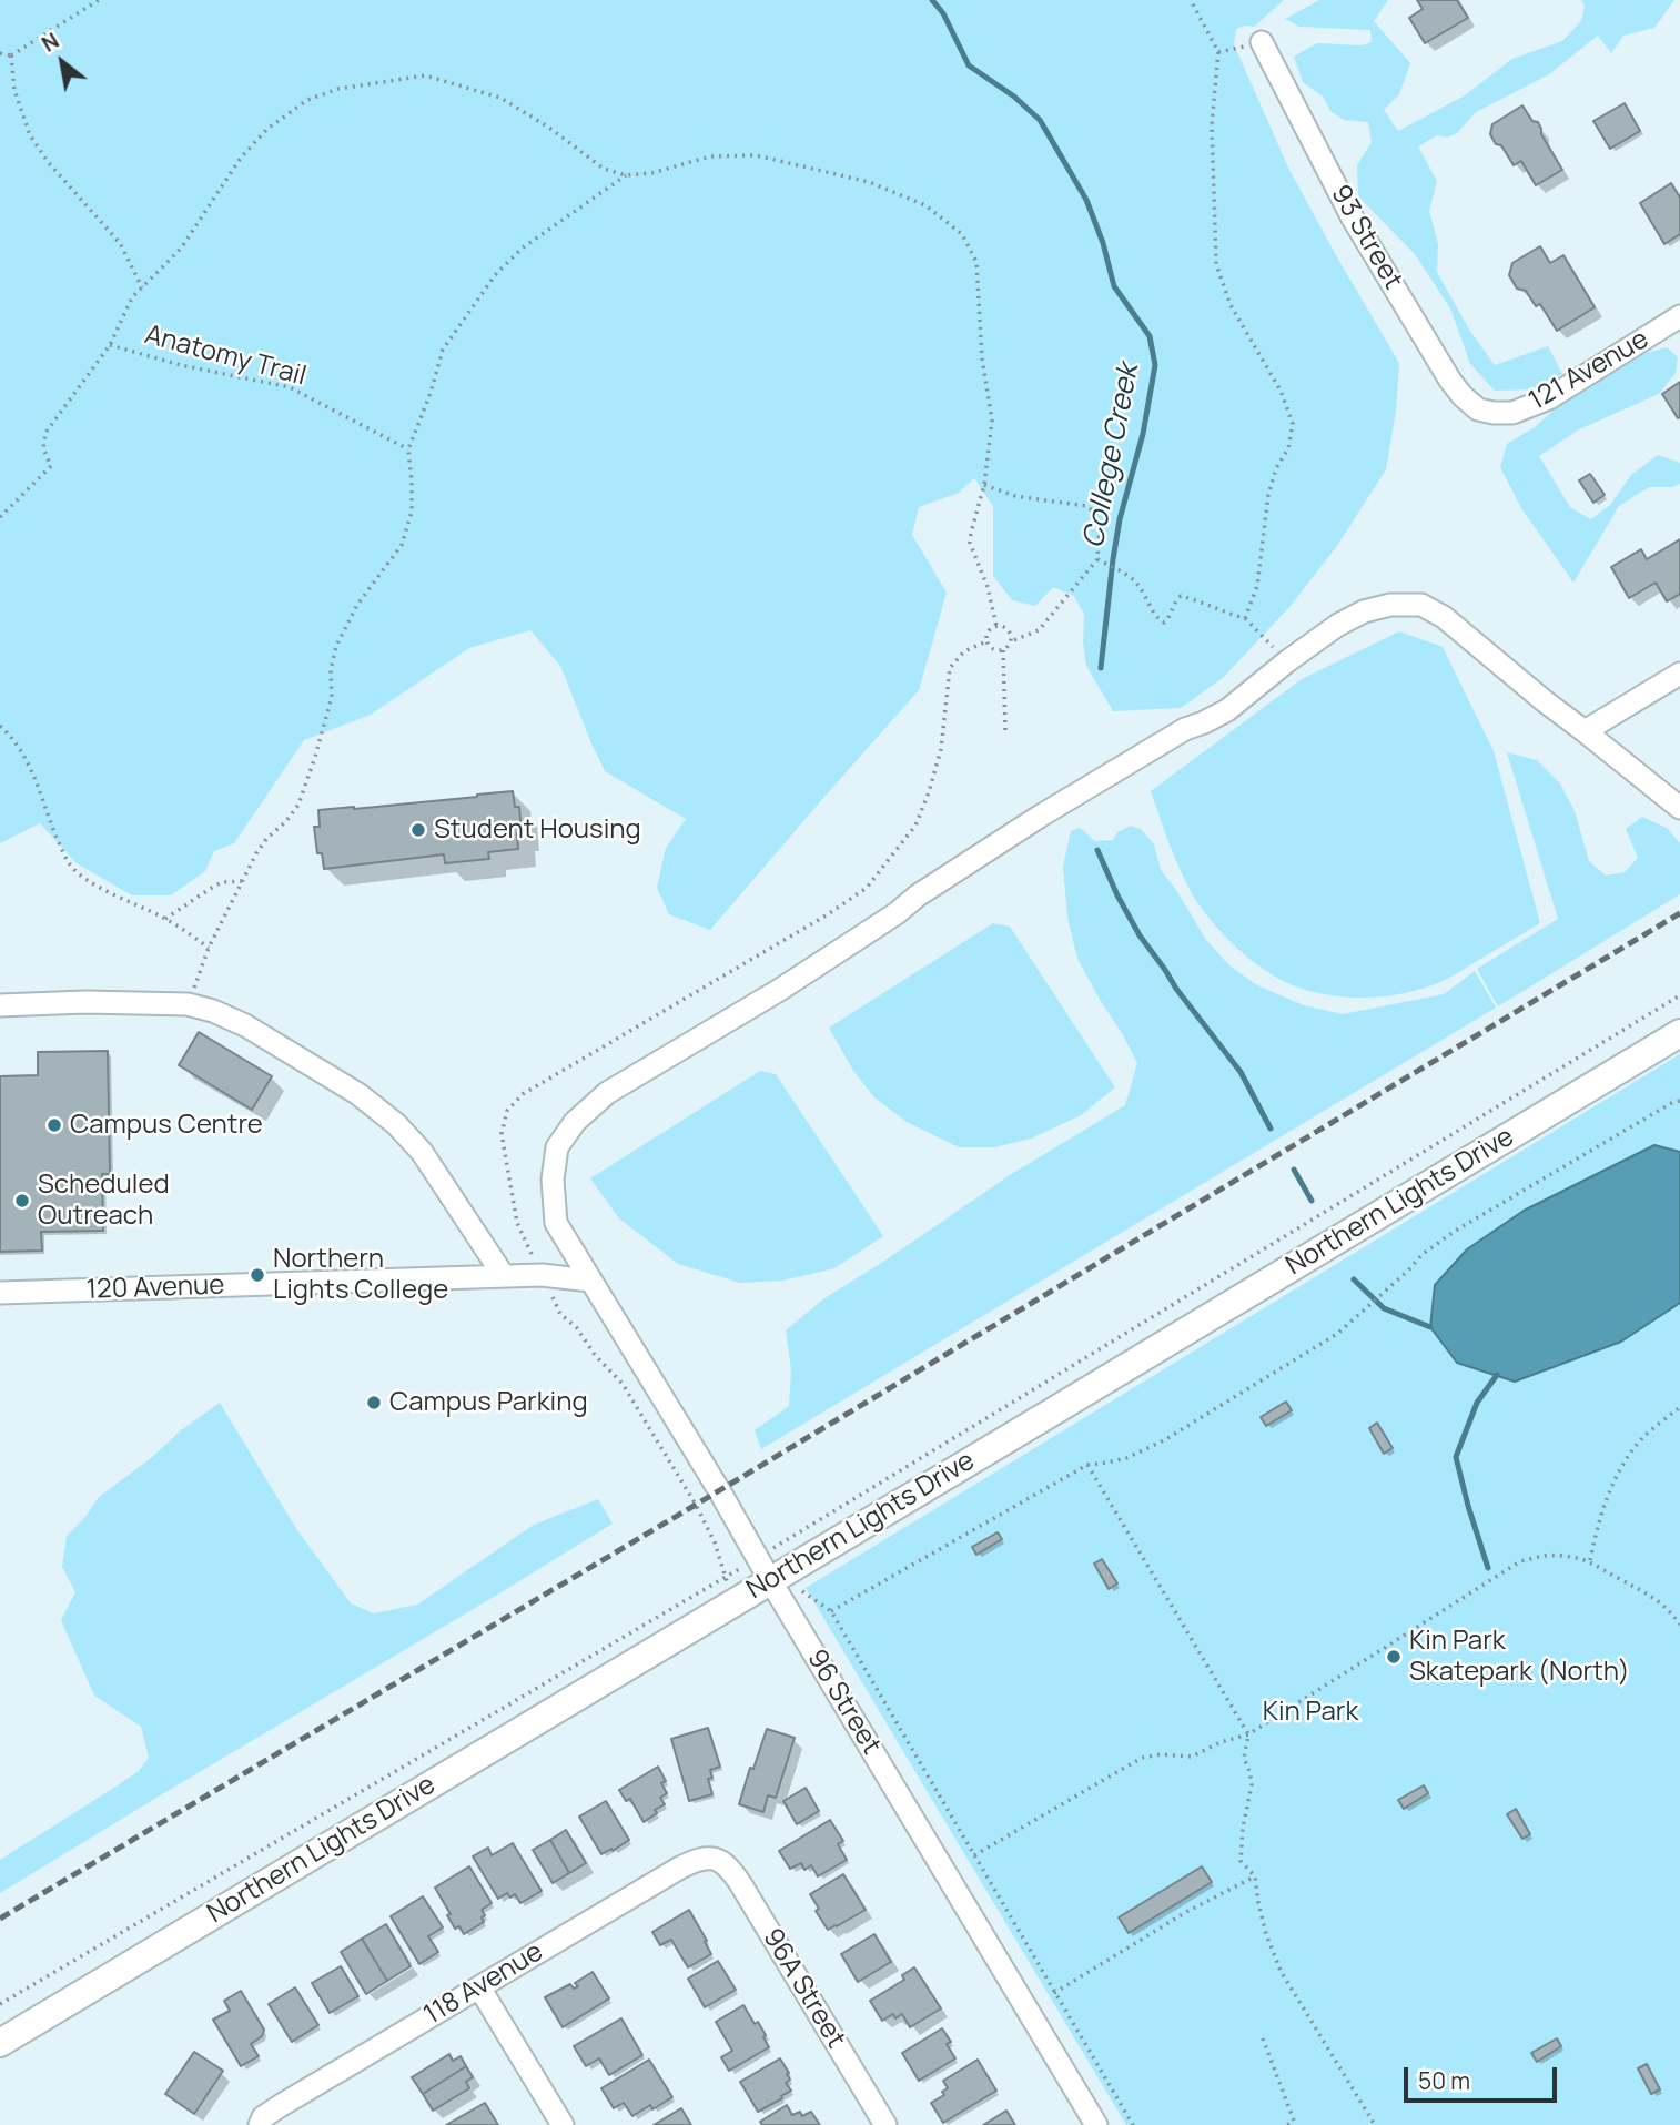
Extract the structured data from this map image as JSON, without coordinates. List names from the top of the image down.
{
  "streets": {
    "main road": ["Northern Lights Drive"],
    "street": [
      "93 Street",
      "121 Avenue",
      "120 Avenue",
      "96 Street",
      "118 Avenue",
      "96A Street"
    ],
    "path": ["Anatomy Trail"]
  },
  "crossings": [
    ["93 Street", "121 Avenue"],
    ["Northern Lights Drive", "96 Street"],
    ["120 Avenue", "96 Street"],
    ["118 Avenue", "96A Street"]
  ],
  "water": ["College Creek"],
  "parks": ["Kin Park"],
  "places": [
    "Student Housing",
    "Campus Centre",
    "Scheduled Outreach",
    "Northern Lights College",
    "Campus Parking",
    "Kin Park Skatepark (North)"
  ],
  "scale_bar": "50 m",
  "north": "top left"
}
